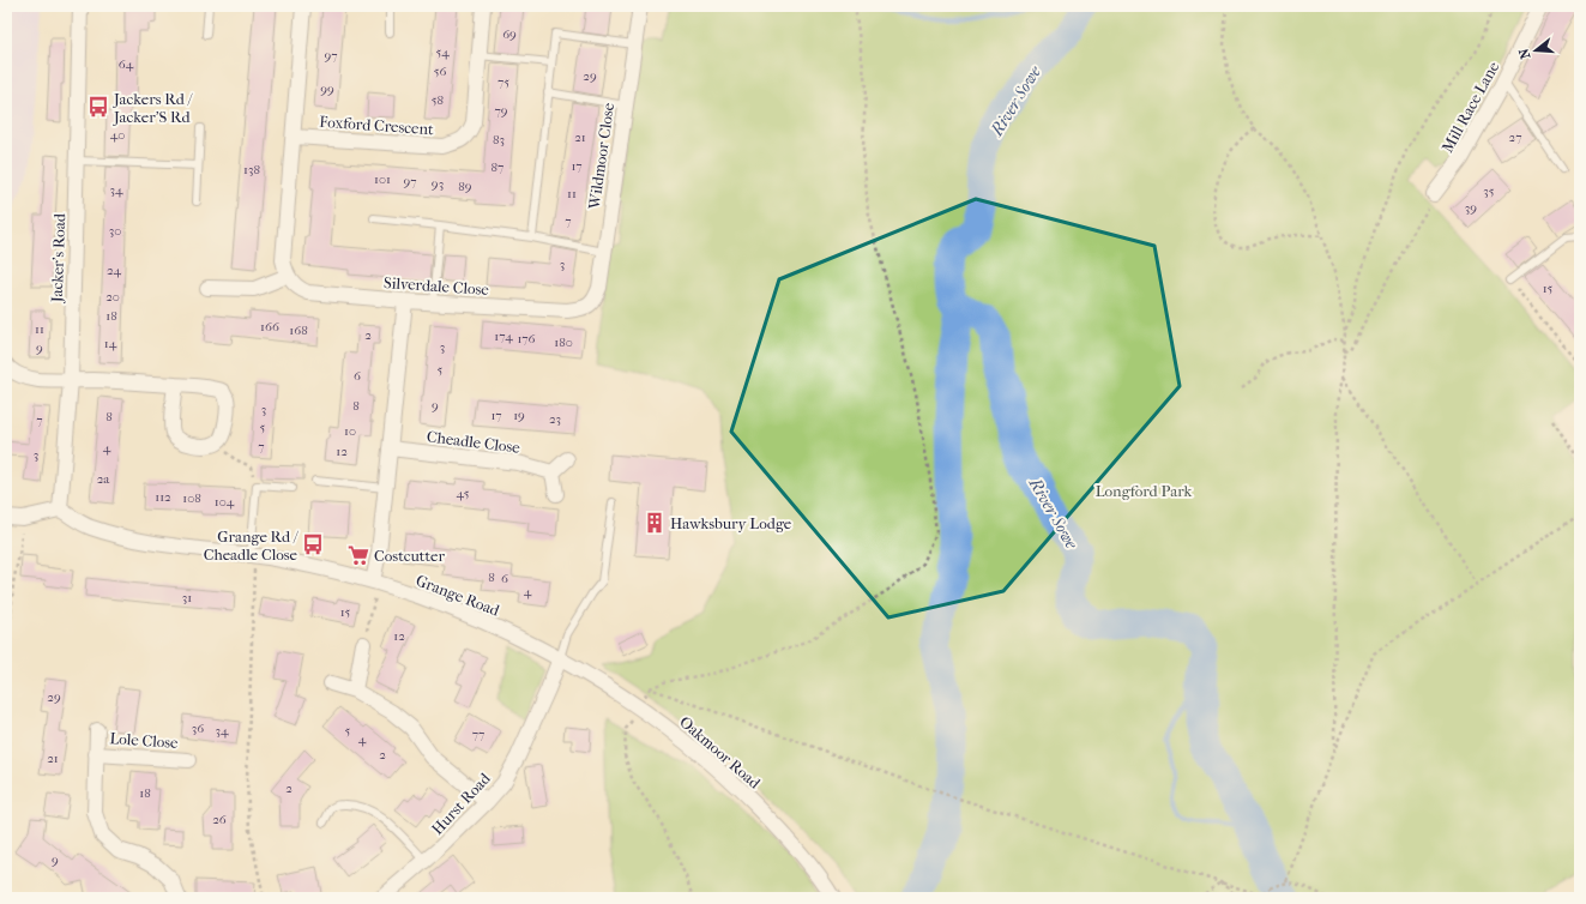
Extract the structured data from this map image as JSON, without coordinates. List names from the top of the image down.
{
  "streets": {
    "street": [
      "Mill Race Lane",
      "Foxford Crescent",
      "Wildmoor Close",
      "Jacker's Road",
      "Silverdale Close",
      "Cheadle Close",
      "Grange Road",
      "Lole Close",
      "Oakmoor Road",
      "Hurst Road"
    ]
  },
  "crossings": [
    ["Wildmoor Close", "Silverdale Close"],
    ["Jacker's Road", "Grange Road"],
    ["Grange Road", "Oakmoor Road"],
    ["Grange Road", "Hurst Road"],
    ["Oakmoor Road", "Hurst Road"]
  ],
  "water": ["River Sowe"],
  "parks": ["Longford Park"],
  "places": {
    "bus stop": ["Jackers Rd / Jacker'S Rd", "Grange Rd / Cheadle Close"],
    "building": ["Hawksbury Lodge"],
    "supermarket": ["Costcutter"]
  },
  "house_numbers": [
    "69",
    "54",
    "97",
    "64",
    "56",
    "29",
    "75",
    "99",
    "58",
    "79",
    "40",
    "21",
    "27",
    "83",
    "17",
    "87",
    "138",
    "101",
    "97",
    "93",
    "89",
    "34",
    "35",
    "11",
    "39",
    "7",
    "30",
    "3",
    "24",
    "15",
    "20",
    "18",
    "166",
    "11",
    "168",
    "2",
    "174",
    "176",
    "180",
    "14",
    "3",
    "9",
    "5",
    "6",
    "8",
    "9",
    "3",
    "17",
    "19",
    "8",
    "23",
    "7",
    "5",
    "10",
    "7",
    "4",
    "12",
    "3",
    "2a",
    "45",
    "112",
    "108",
    "104",
    "8",
    "6",
    "4",
    "31",
    "15",
    "12",
    "29",
    "36",
    "34",
    "5",
    "77",
    "4",
    "2",
    "21",
    "2",
    "18",
    "26",
    "9"
  ],
  "north": "left"
}
